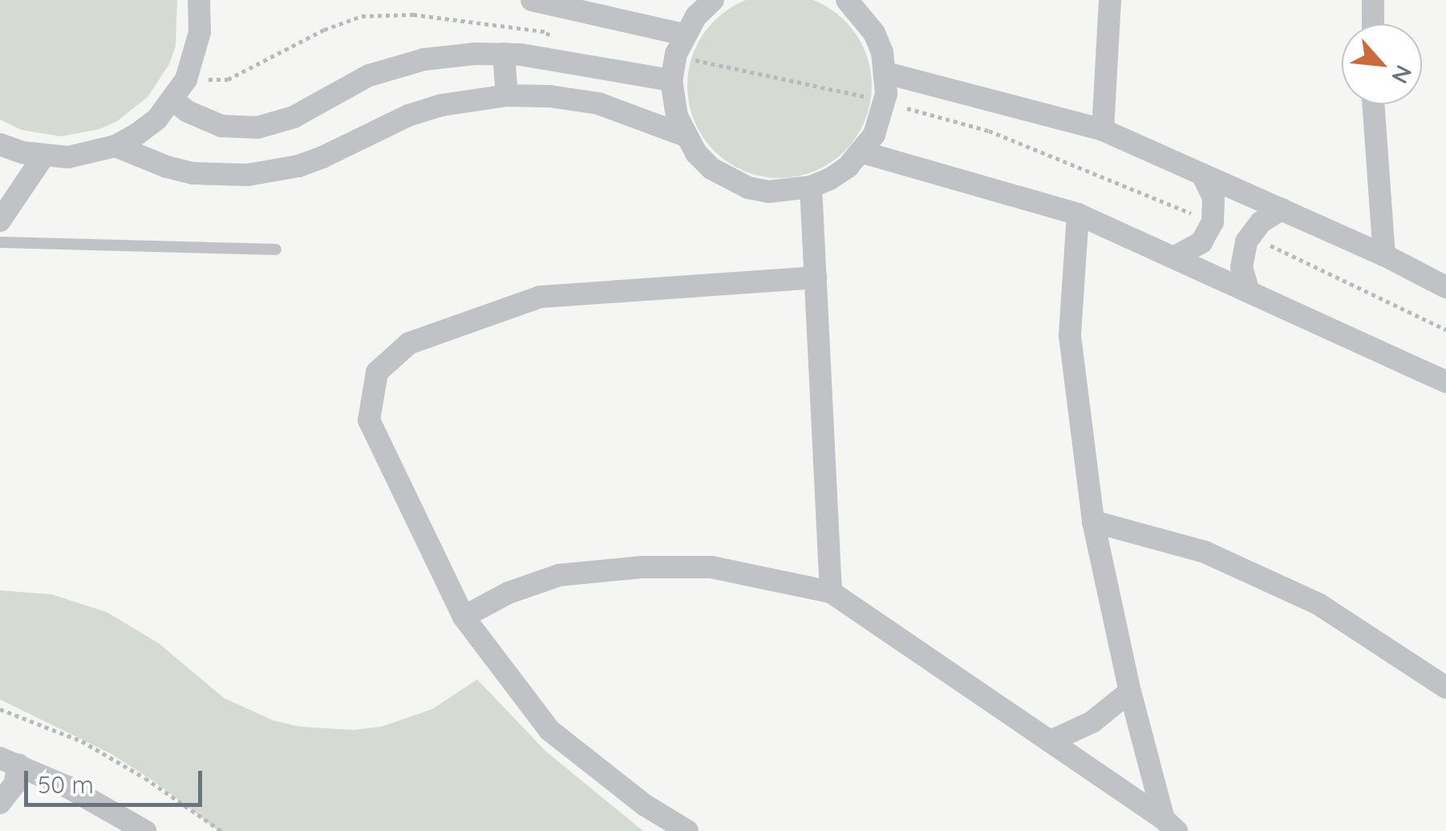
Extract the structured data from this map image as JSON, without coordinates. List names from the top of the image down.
{
  "scale_bar": "50 m",
  "north": "bottom right"
}
